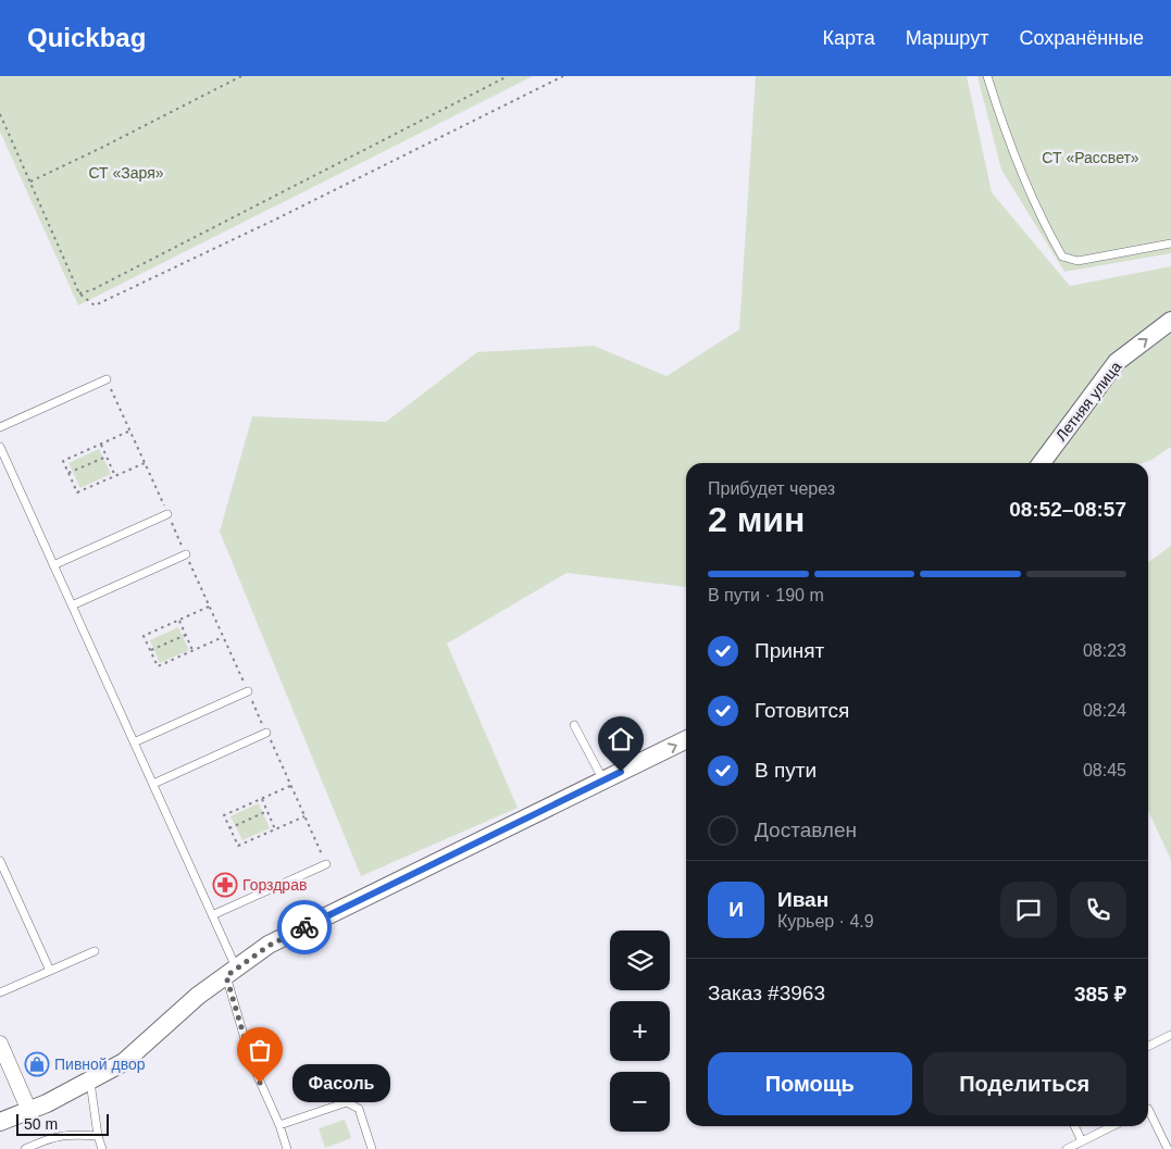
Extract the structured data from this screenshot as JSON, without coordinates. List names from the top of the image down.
{
  "streets": {
    "street": ["Летняя улица"]
  },
  "one_way": ["Летняя улица"],
  "parks": ["СТ «Рассвет»", "СТ «Заря»"],
  "places": {
    "pharmacy": ["Горздрав"],
    "shop": ["Пивной двор"],
    "other": ["Фасоль"]
  },
  "scale_bar": "50 m",
  "page": {
    "header": "Quickbag",
    "nav": ["Карта", "Маршрут", "Сохранённые"],
    "heading": ["2 мин", "Прибудет через", "08:52–08:57"],
    "panel": [
      "Иван",
      "Курьер · 4.9",
      "Заказ #3963",
      "385 ₽"
    ],
    "bar": "В пути · 190 m",
    "list": [
      ["Принят", "08:23"],
      ["Готовится", "08:24"],
      ["В пути", "08:45"],
      "Доставлен"
    ],
    "round": "И",
    "map_buttons": ["+", "−"],
    "buttons": ["Помощь", "Поделиться"],
    "bubble": "Фасоль",
    "scale": "50 m"
  }
}
